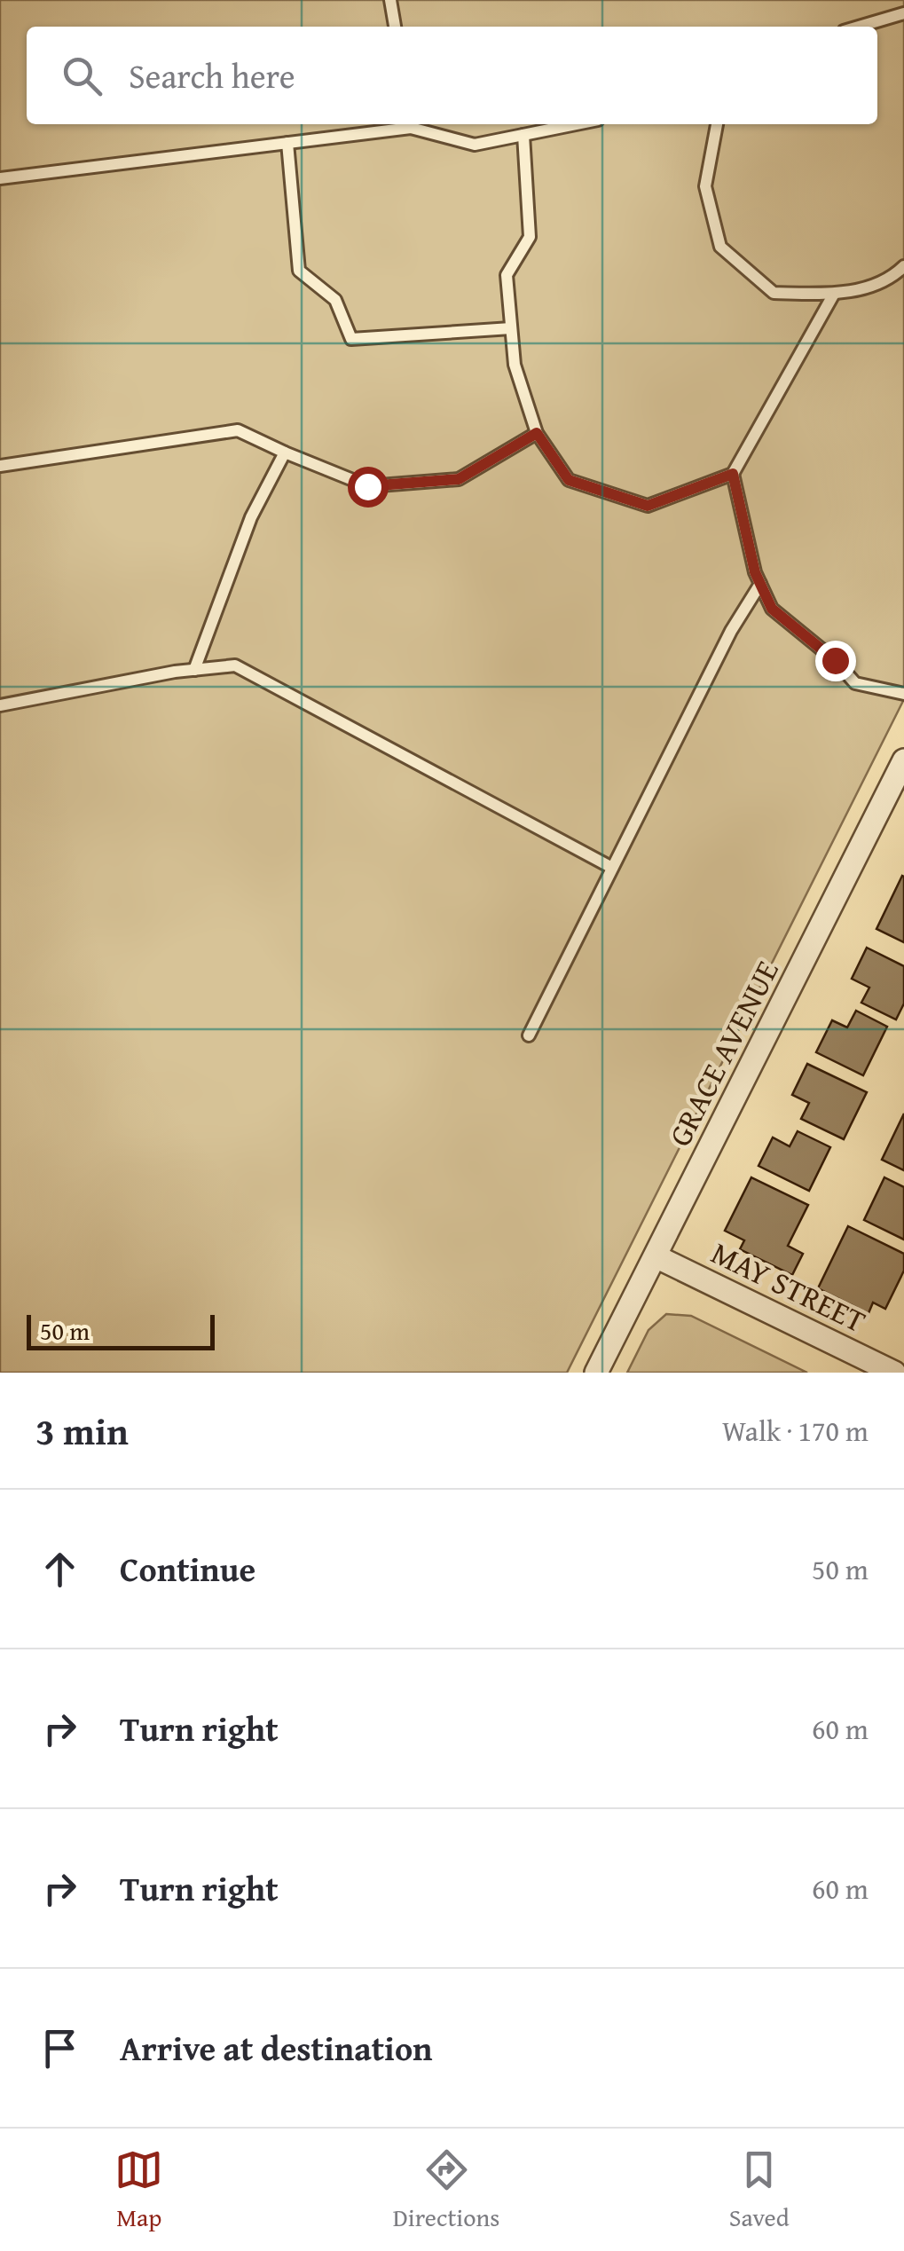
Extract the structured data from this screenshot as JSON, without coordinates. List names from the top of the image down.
{
  "streets": {
    "street": ["GRACE AVENUE", "MAY STREET"]
  },
  "crossings": [
    ["GRACE AVENUE", "MAY STREET"]
  ],
  "scale_bar": "50 m",
  "page": {
    "search": "Search here",
    "scale": "50 m",
    "heading": ["3 min", "Walk · 170 m"],
    "list": [
      ["Continue", "50 m"],
      ["Turn right", "60 m"],
      ["Turn right", "60 m"],
      "Arrive at destination"
    ],
    "nav": ["Map", "Directions", "Saved"]
  }
}
